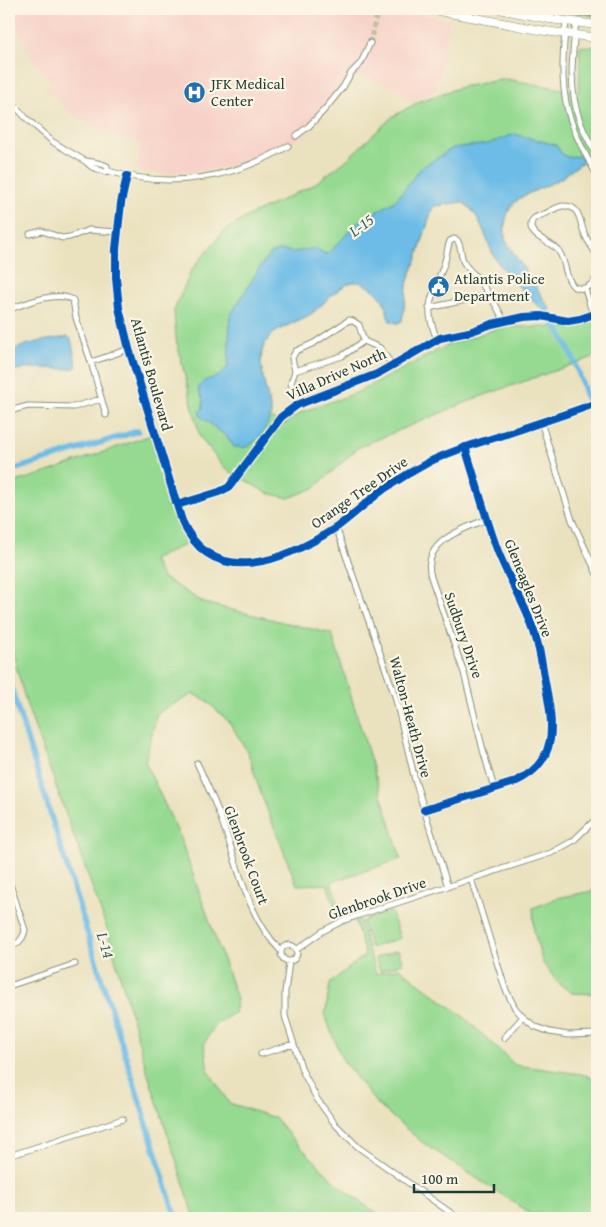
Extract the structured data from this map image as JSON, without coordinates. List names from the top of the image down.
{
  "streets": {
    "street": [
      "Atlantis Boulevard",
      "Villa Drive North",
      "Orange Tree Drive",
      "Gleneagles Drive",
      "Sudbury Drive",
      "Walton-Heath Drive",
      "Glenbrook Court",
      "Glenbrook Drive"
    ]
  },
  "crossings": [
    ["Atlantis Boulevard", "Villa Drive North"],
    ["Atlantis Boulevard", "Orange Tree Drive"],
    ["Orange Tree Drive", "Gleneagles Drive"],
    ["Orange Tree Drive", "Walton-Heath Drive"],
    ["Gleneagles Drive", "Sudbury Drive"],
    ["Gleneagles Drive", "Walton-Heath Drive"],
    ["Walton-Heath Drive", "Glenbrook Drive"],
    ["Glenbrook Court", "Glenbrook Drive"]
  ],
  "water": ["L-15", "L-14"],
  "places": {
    "hospital": ["JFK Medical Center"],
    "public building": ["Atlantis Police Department"]
  },
  "scale_bar": "100 m"
}
